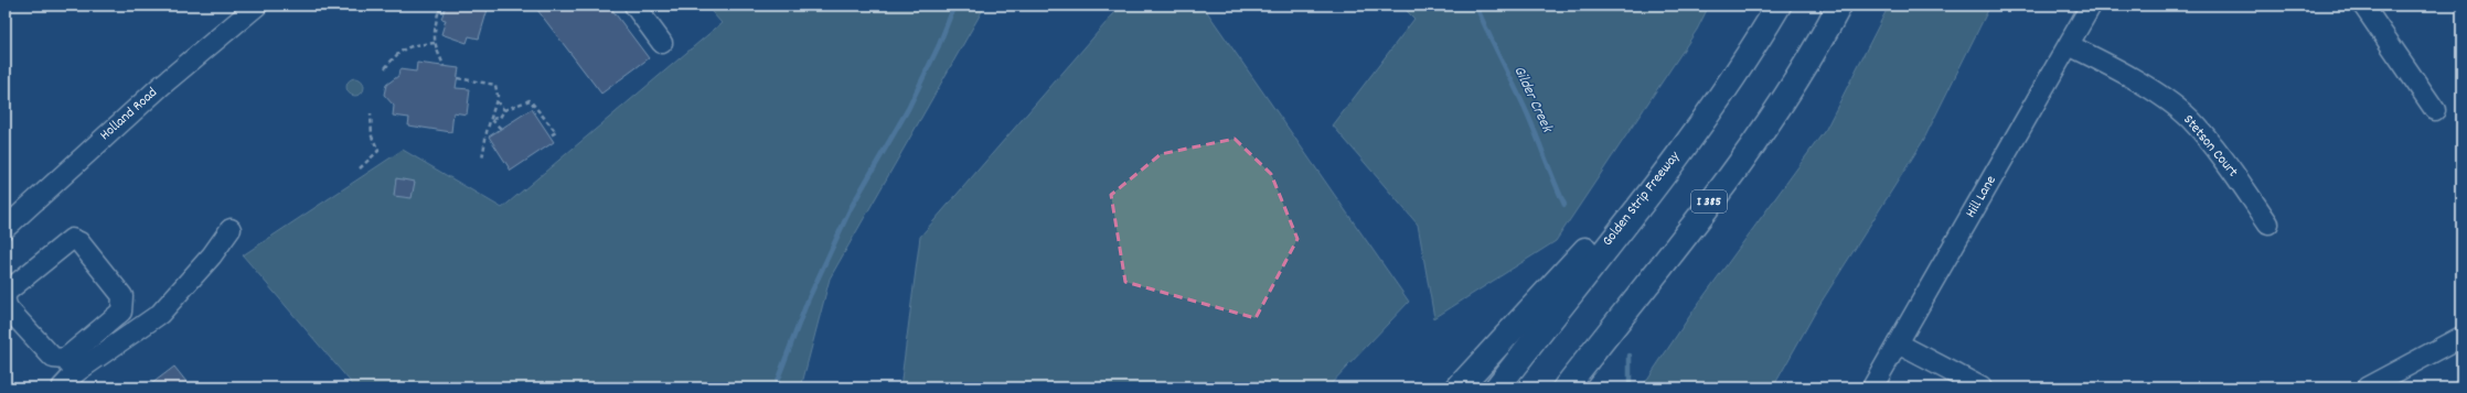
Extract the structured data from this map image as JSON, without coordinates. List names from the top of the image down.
{
  "streets": {
    "highway": ["Golden Strip Freeway", "I 385"],
    "street": ["Holland Road", "Stetson Court", "Hill Lane"]
  },
  "crossings": [
    ["Stetson Court", "Hill Lane"]
  ],
  "water": ["Gilder Creek"]
}
